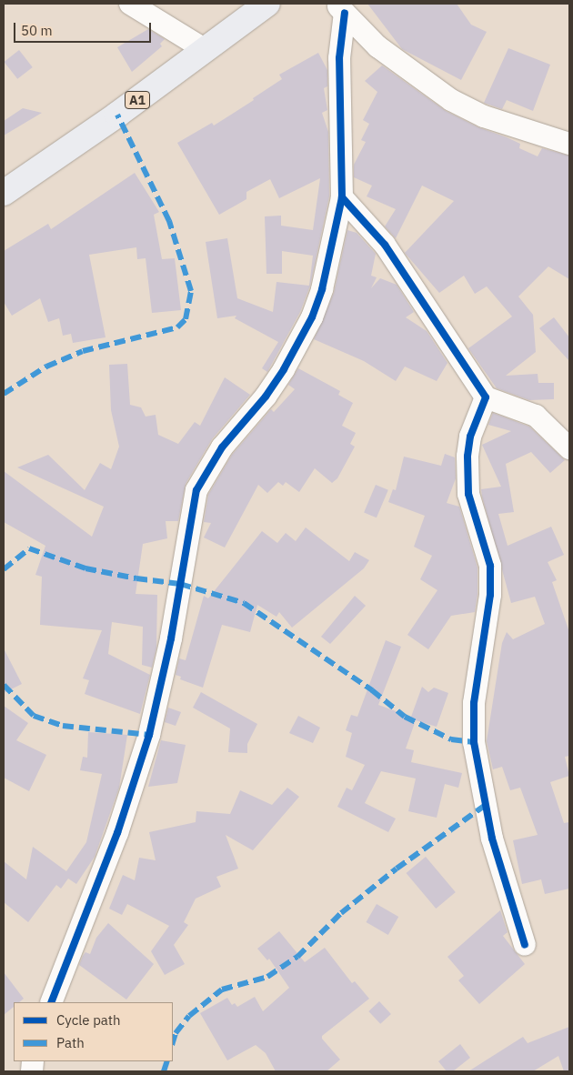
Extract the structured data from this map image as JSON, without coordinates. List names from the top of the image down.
{
  "streets": {
    "highway": ["A1"]
  },
  "legend": ["Cycle path", "Path"],
  "scale_bar": "50 m"
}
